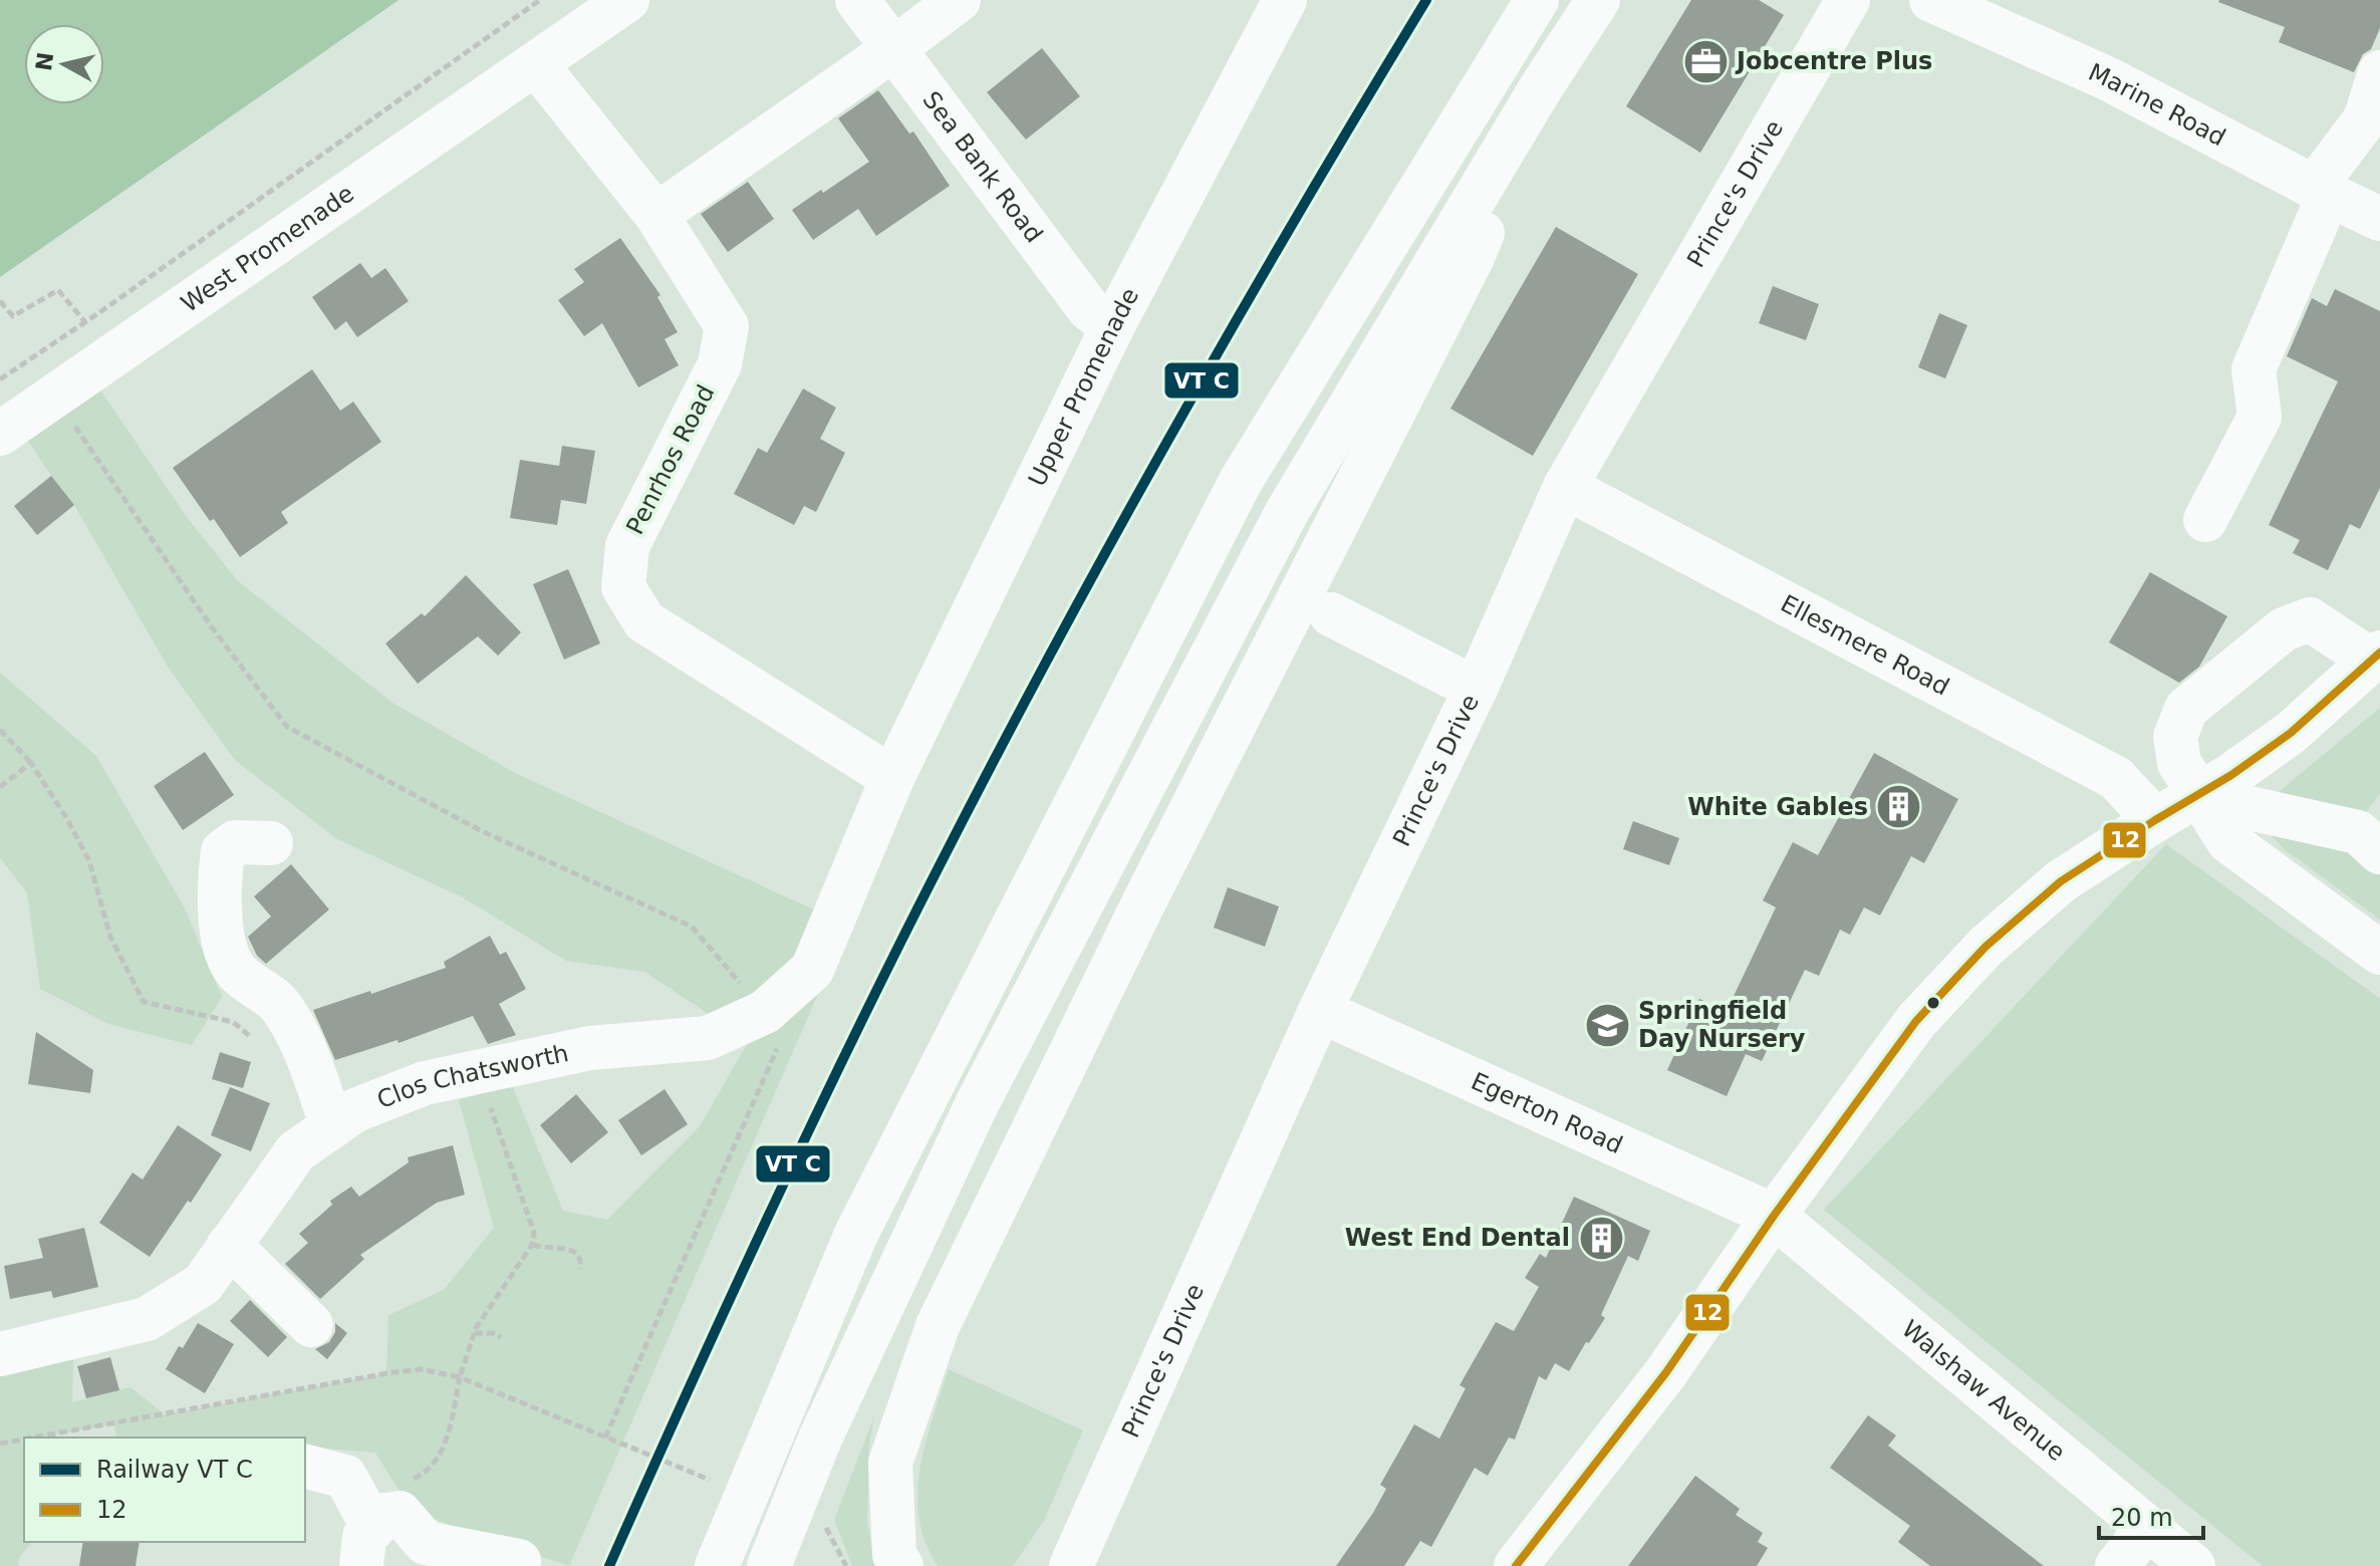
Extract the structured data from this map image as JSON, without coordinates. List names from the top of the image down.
{
  "streets": {
    "main road": [
      "Marine Road",
      "Sea Bank Road",
      "Prince's Drive",
      "West Promenade",
      "Upper Promenade",
      "Penrhos Road",
      "Ellesmere Road",
      "Clos Chatsworth",
      "Egerton Road",
      "Walshaw Avenue"
    ]
  },
  "crossings": [
    ["Sea Bank Road", "Upper Promenade"],
    ["Prince's Drive", "Ellesmere Road"],
    ["Prince's Drive", "Egerton Road"],
    ["West Promenade", "Penrhos Road"],
    ["Upper Promenade", "Penrhos Road"],
    ["Upper Promenade", "Clos Chatsworth"],
    ["Penrhos Road", "Clos Chatsworth"],
    ["Egerton Road", "Walshaw Avenue"]
  ],
  "places": {
    "office": ["Jobcentre Plus"],
    "building": ["White Gables", "West End Dental"],
    "school or university": ["Springfield Day Nursery"]
  },
  "lines": ["transit line 12"],
  "legend": ["Railway VT C", "12"],
  "scale_bar": "20 m",
  "north": "left"
}
